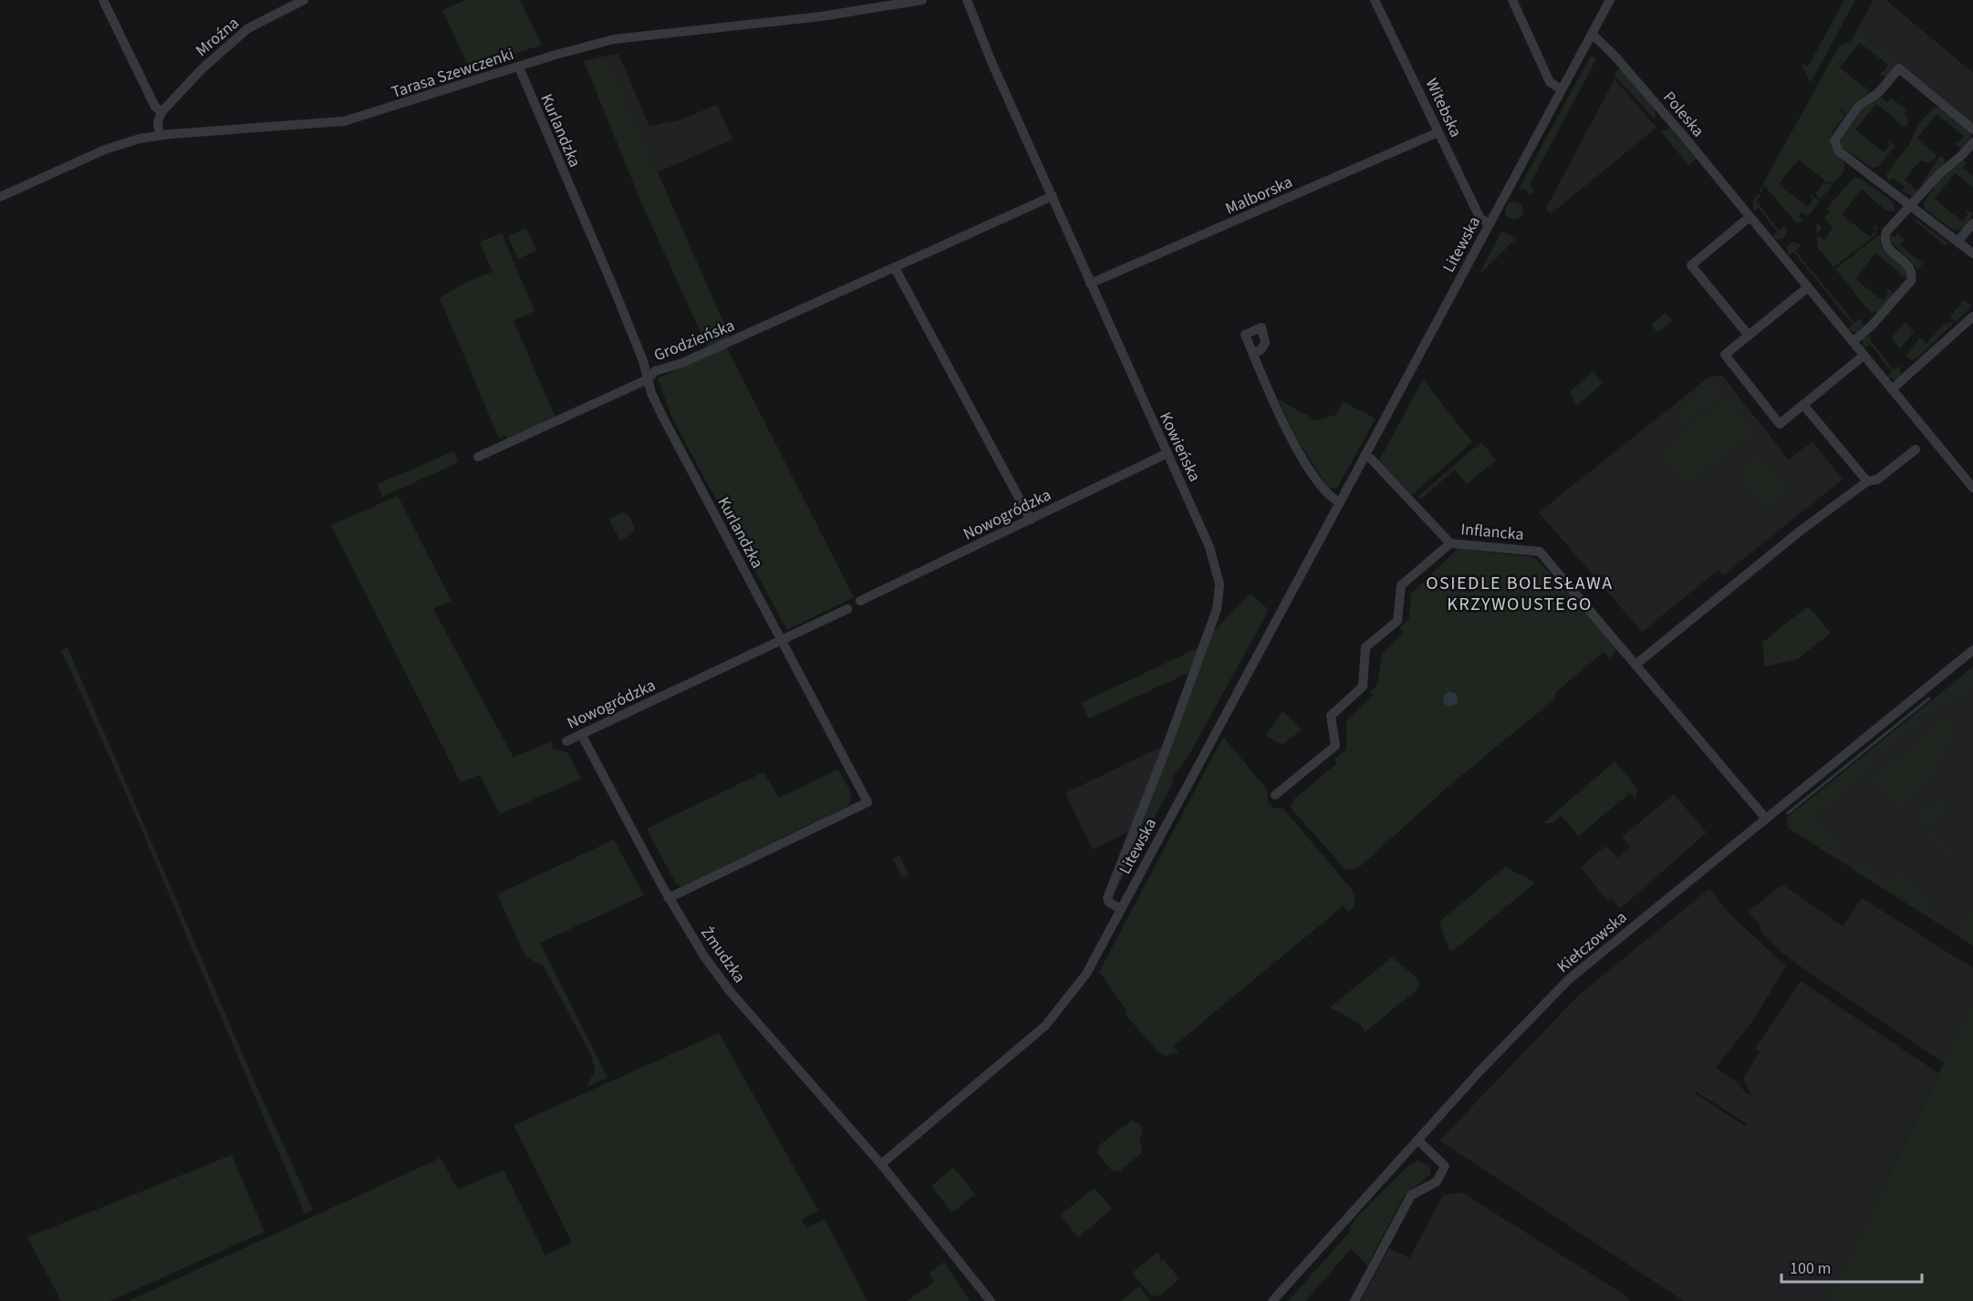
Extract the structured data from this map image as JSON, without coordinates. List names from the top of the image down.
{
  "streets": {
    "street": [
      "Mroźna",
      "Tarasa Szewczenki",
      "Witebska",
      "Poleska",
      "Kurlandzka",
      "Malborska",
      "Litewska",
      "Grodzieńska",
      "Kowieńska",
      "Nowogródzka",
      "Inflancka",
      "Kiełczowska",
      "Żmudzka"
    ]
  },
  "crossings": [
    ["Tarasa Szewczenki", "Kurlandzka"],
    ["Witebska", "Malborska"],
    ["Witebska", "Litewska"],
    ["Poleska", "Litewska"],
    ["Kurlandzka", "Grodzieńska"],
    ["Kurlandzka", "Nowogródzka"],
    ["Kurlandzka", "Żmudzka"],
    ["Malborska", "Kowieńska"],
    ["Litewska", "Kowieńska"],
    ["Litewska", "Inflancka"],
    ["Litewska", "Żmudzka"],
    ["Grodzieńska", "Kowieńska"],
    ["Kowieńska", "Nowogródzka"],
    ["Nowogródzka", "Żmudzka"],
    ["Inflancka", "Kiełczowska"]
  ],
  "districts": ["OSIEDLE BOLESŁAWA KRZYWOUSTEGO"],
  "scale_bar": "100 m"
}
